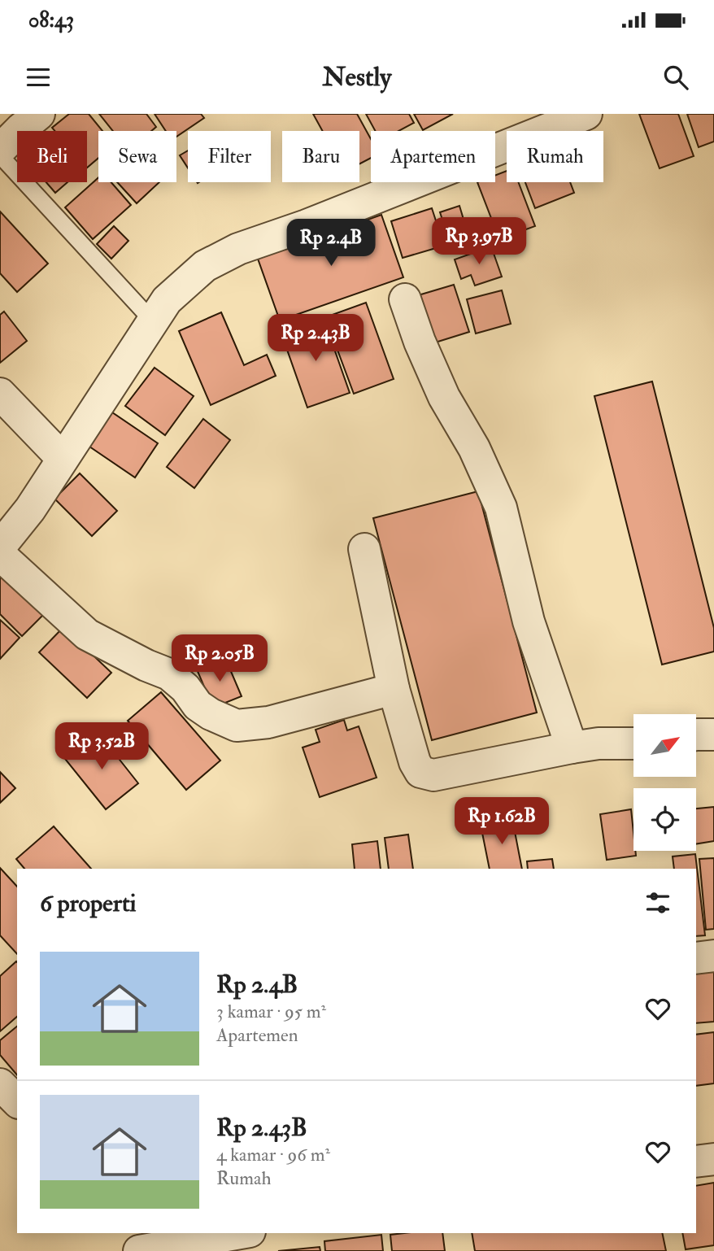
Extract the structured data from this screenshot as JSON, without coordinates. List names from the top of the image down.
{
  "north": "top right",
  "page": {
    "status": "08:43",
    "header": "Nestly",
    "chip": [
      "Beli",
      "Sewa",
      "Filter",
      "Baru",
      "Apartemen",
      "Rumah"
    ],
    "price": [
      "Rp 3.97B",
      "Rp 2.4B",
      "Rp 2.43B",
      "Rp 2.05B",
      "Rp 3.52B",
      "Rp 1.62B"
    ],
    "heading": "6 properti",
    "list": [
      {
        "name": "Rp 2.4B",
        "note": "3 kamar · 95 m² · Apartemen"
      },
      {
        "name": "Rp 2.43B",
        "note": "4 kamar · 96 m² · Rumah"
      }
    ]
  }
}
